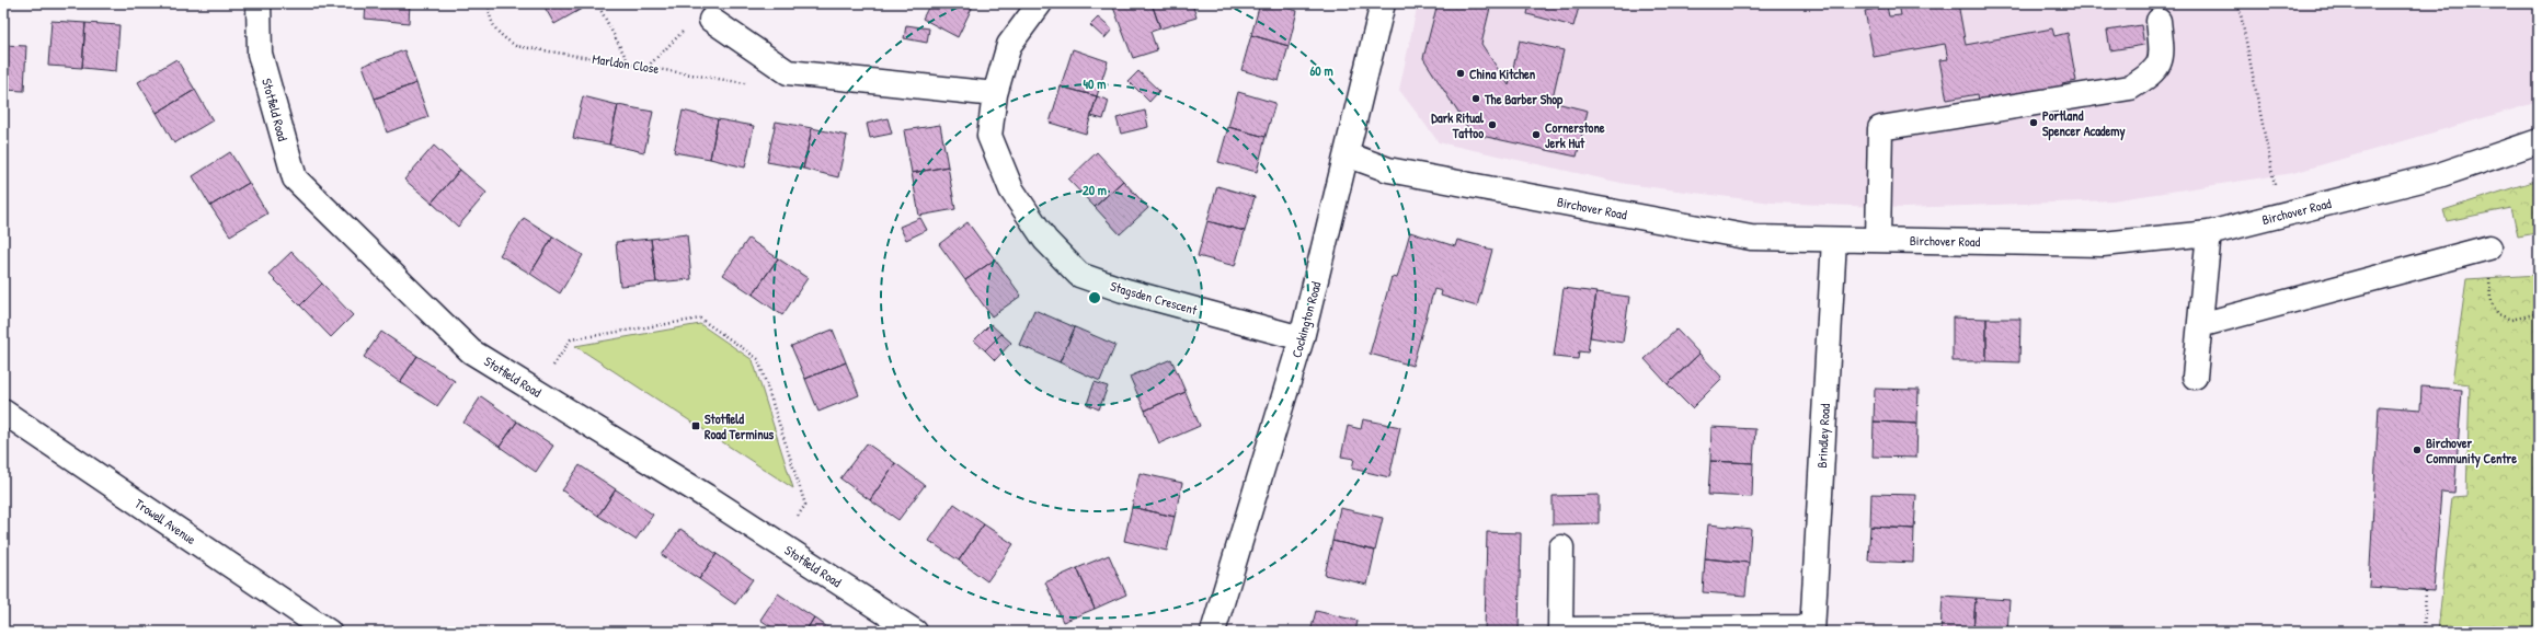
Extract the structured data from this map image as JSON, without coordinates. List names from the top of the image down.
{
  "streets": {
    "street": [
      "Stotfield Road",
      "Birchover Road",
      "Stagsden Crescent",
      "Cockington Road",
      "Brindley Road",
      "Trowell Avenue"
    ],
    "path": ["Marldon Close"]
  },
  "crossings": [
    ["Birchover Road", "Cockington Road"],
    ["Birchover Road", "Brindley Road"],
    ["Stagsden Crescent", "Cockington Road"]
  ],
  "places": {
    "other": [
      "China Kitchen",
      "The Barber Shop",
      "Portland Spencer Academy",
      "Dark Ritual Tattoo",
      "Cornerstone Jerk Hut",
      "Birchover Community Centre"
    ],
    "transit": ["Stotfield Road Terminus"]
  },
  "rings": ["60 m", "40 m", "20 m"]
}
